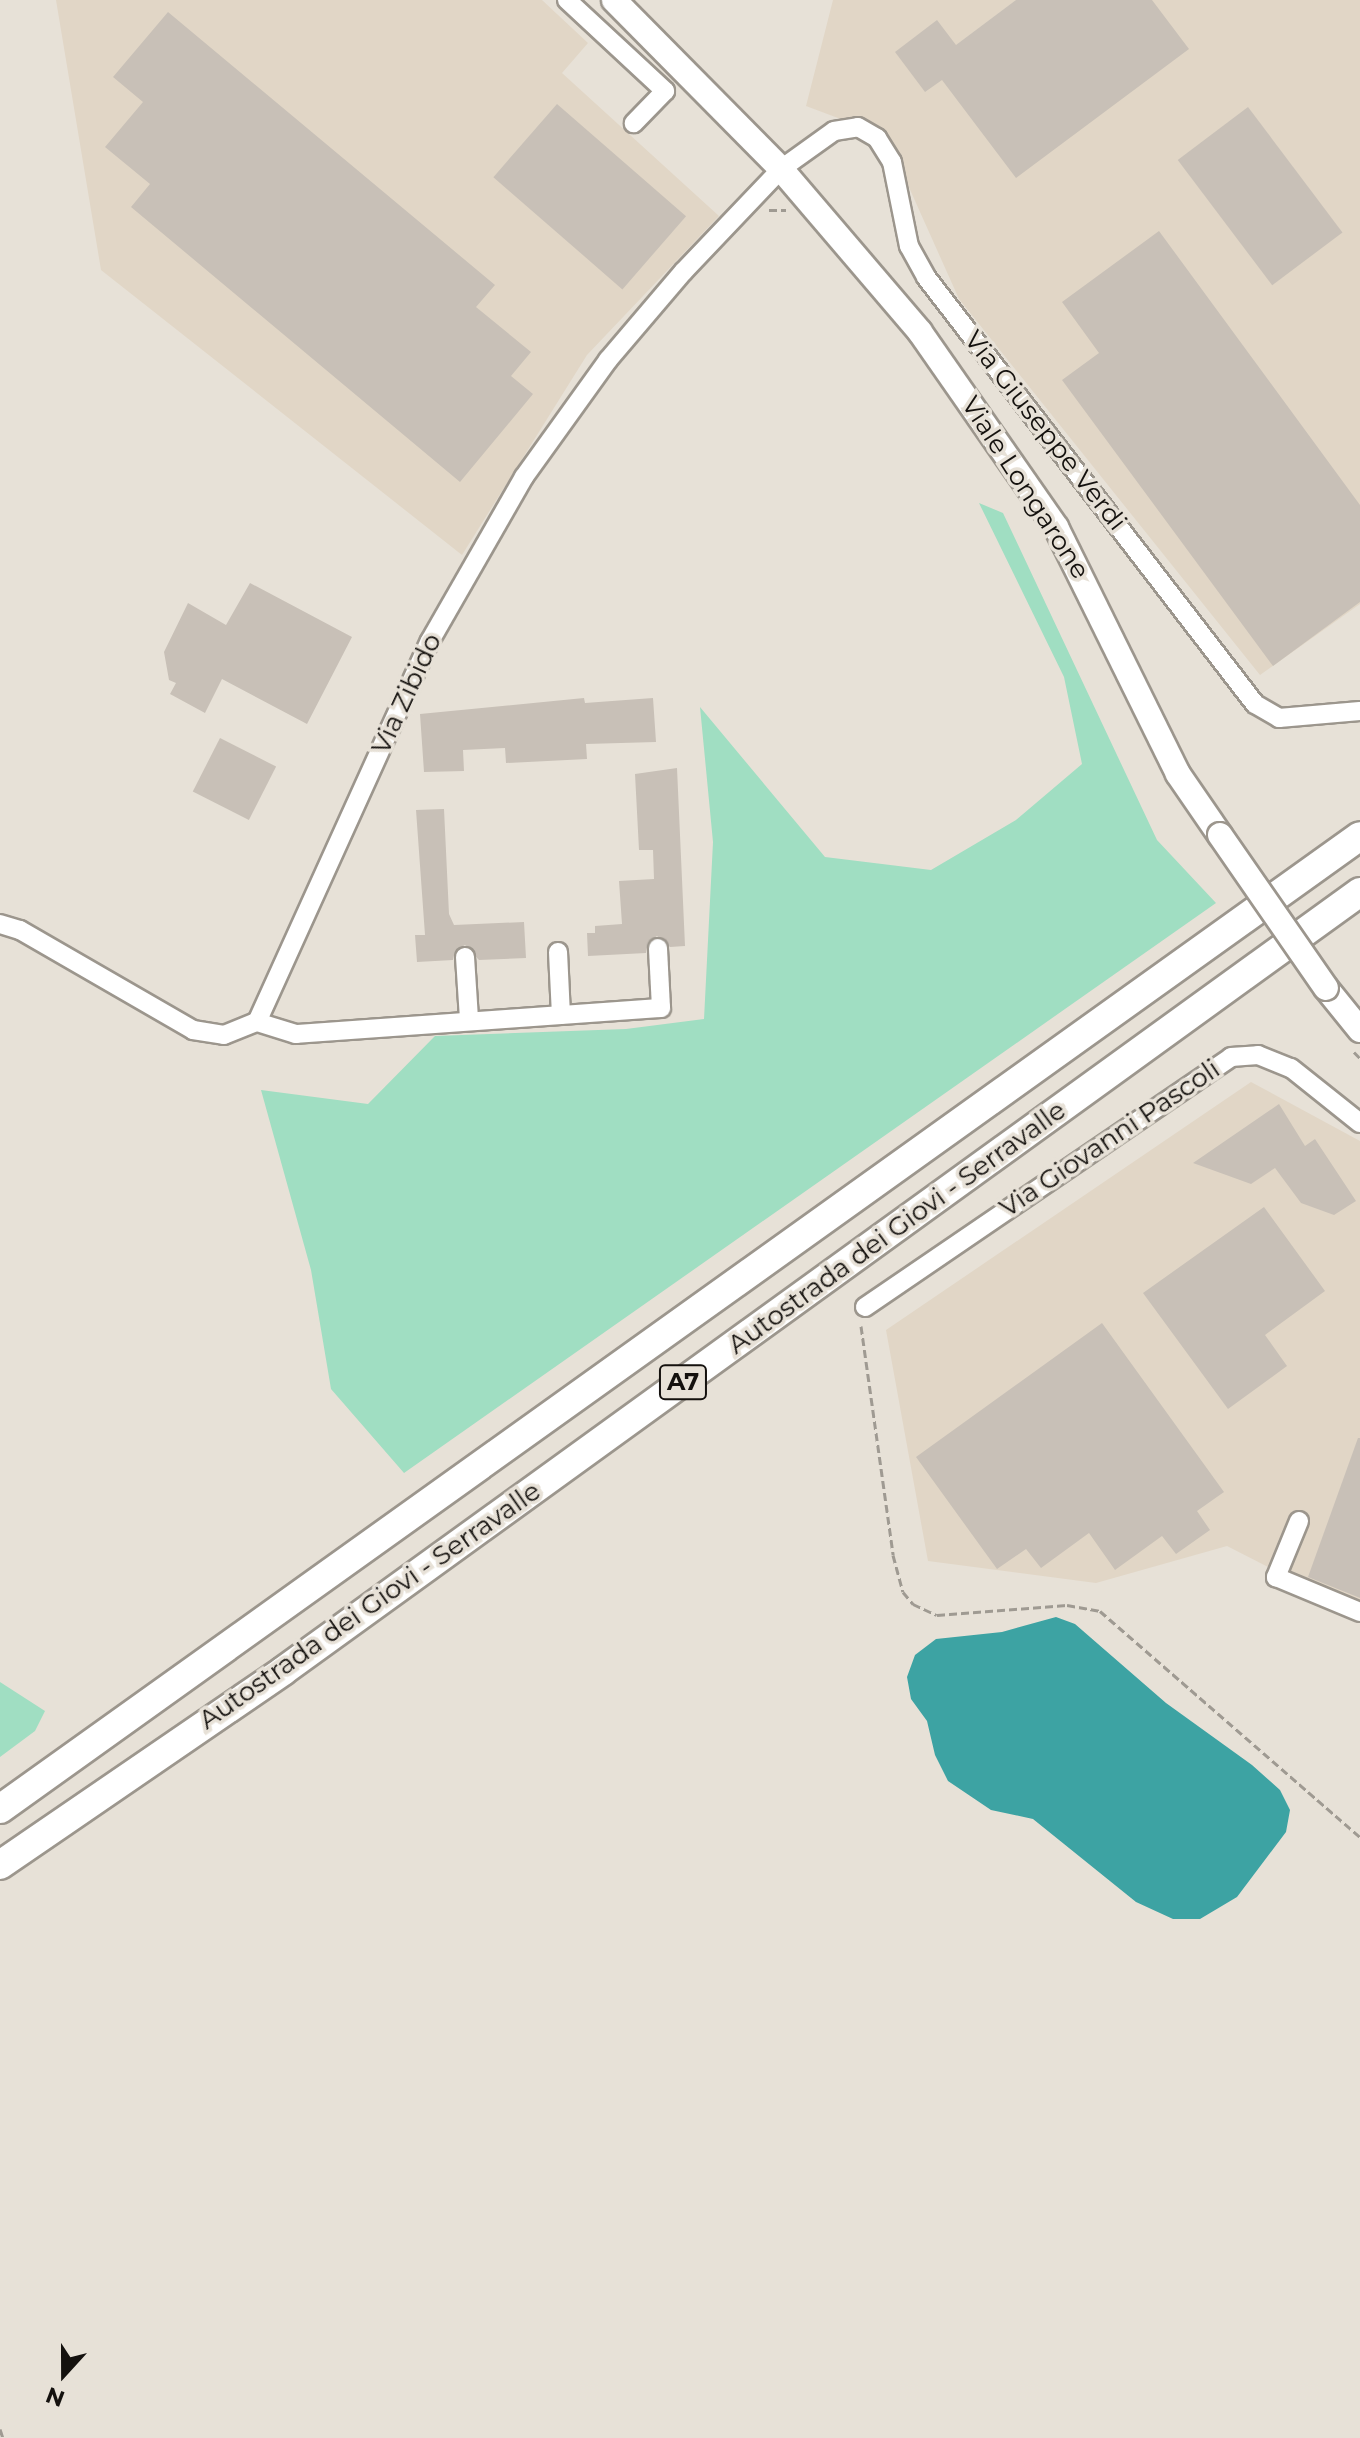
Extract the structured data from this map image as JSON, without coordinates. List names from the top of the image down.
{
  "streets": {
    "highway": ["Autostrada dei Giovi - Serravalle", "A7"],
    "main road": ["Viale Longarone"],
    "street": ["Via Giuseppe Verdi", "Via Zibido", "Via Giovanni Pascoli"]
  },
  "crossings": [
    ["Via Giuseppe Verdi", "Viale Longarone"],
    ["Via Giuseppe Verdi", "Via Zibido"],
    ["Viale Longarone", "Via Zibido"]
  ],
  "north": "bottom"
}
